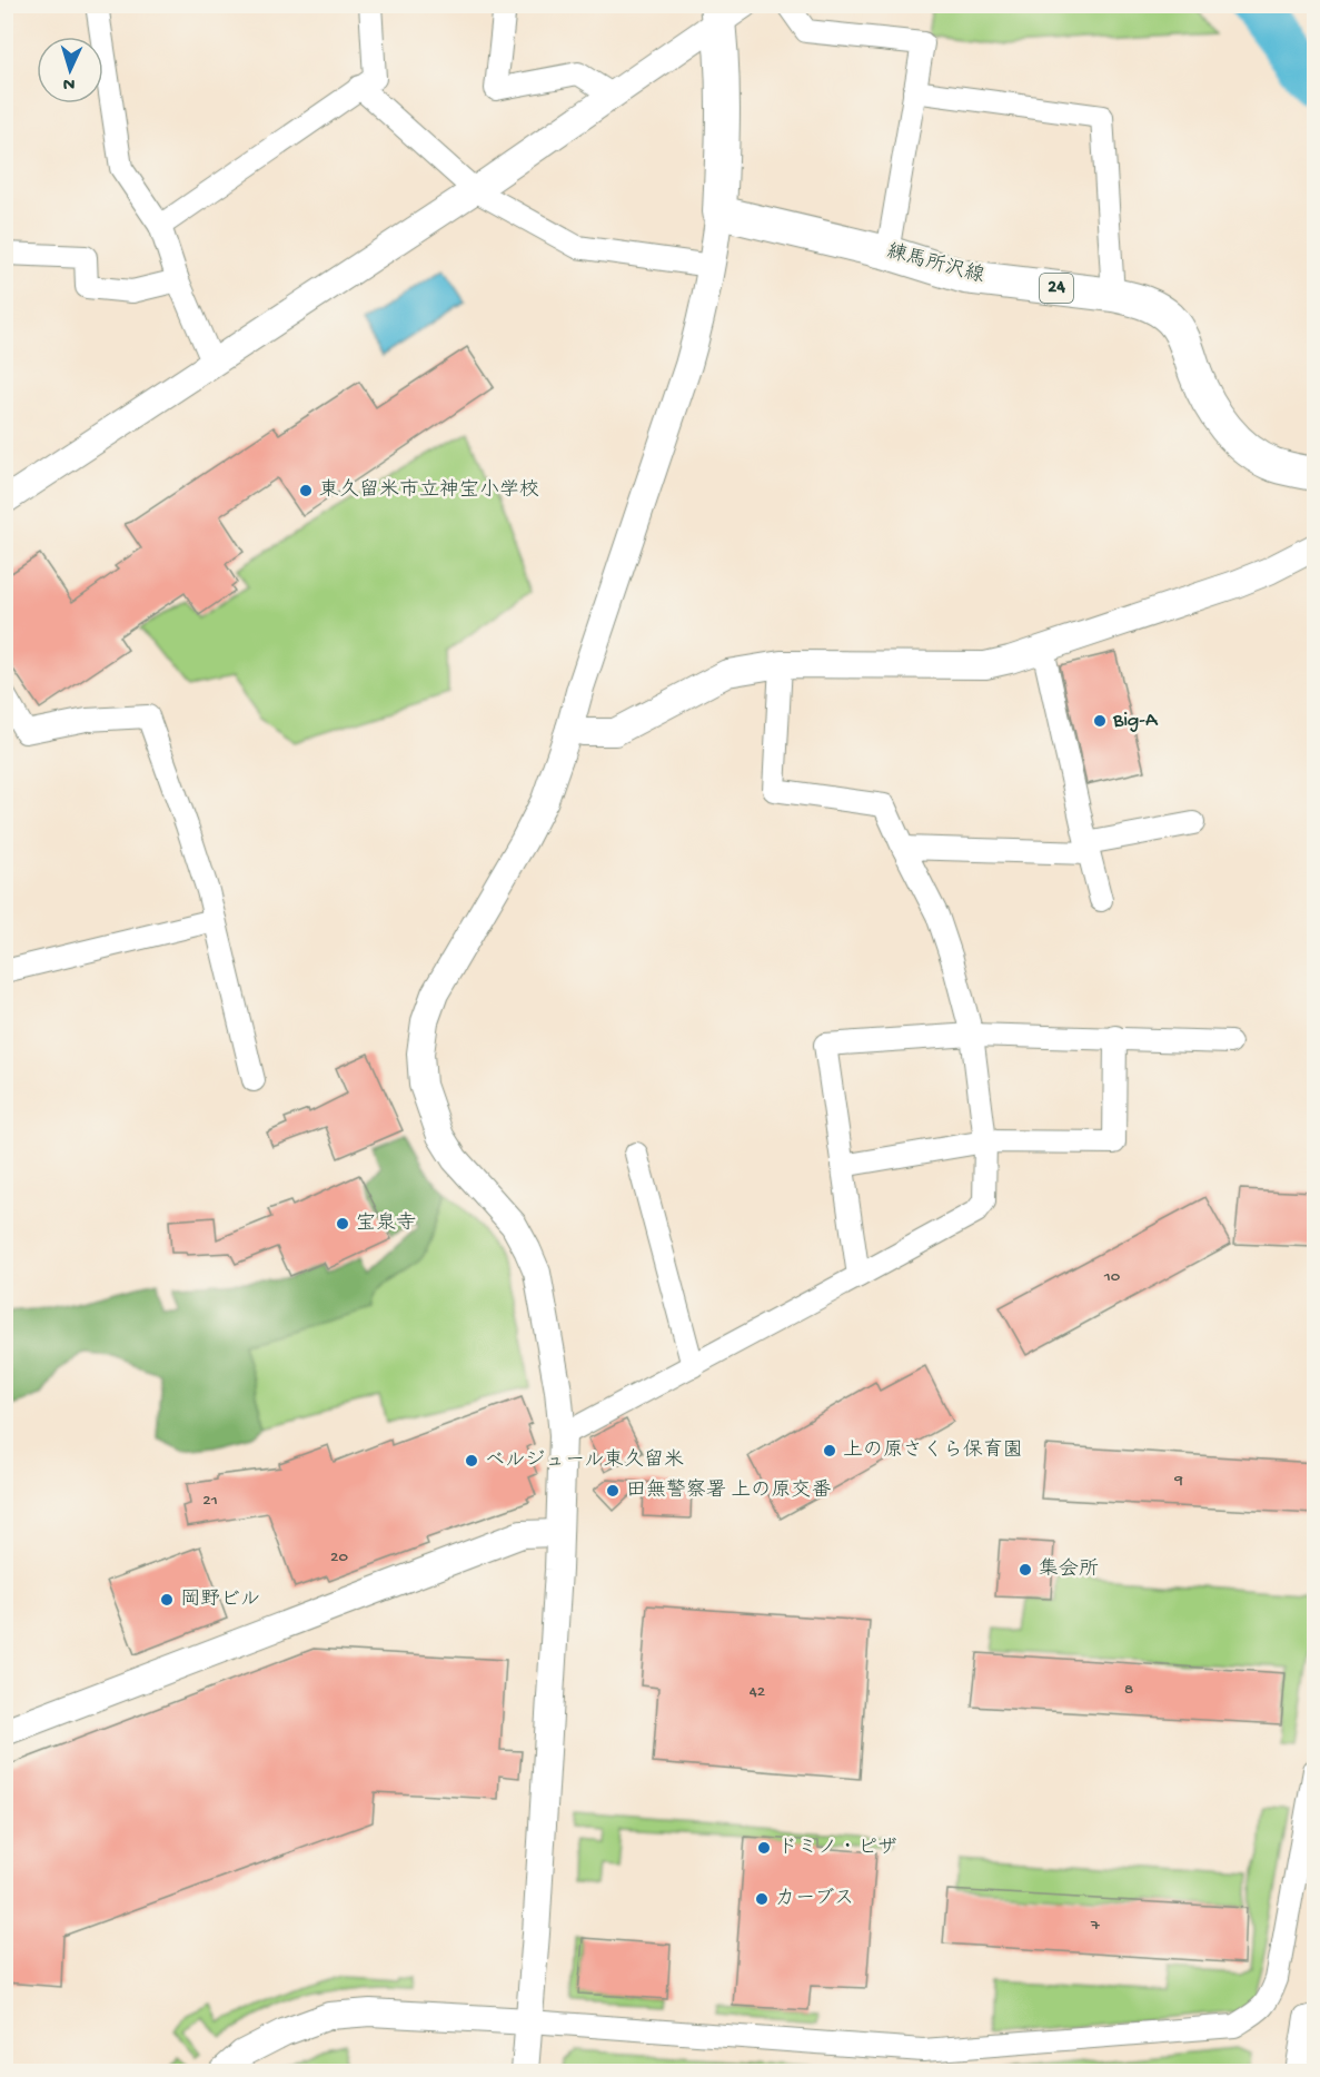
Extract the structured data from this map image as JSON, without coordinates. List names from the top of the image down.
{
  "streets": {
    "main road": ["練馬所沢線", "24"]
  },
  "places": [
    "東久留米市立神宝小学校",
    "Big-A",
    "宝泉寺",
    "上の原さくら保育園",
    "ベルジュール東久留米",
    "田無警察署 上の原交番",
    "集会所",
    "岡野ビル",
    "ドミノ・ピザ",
    "カーブス"
  ],
  "house_numbers": [
    "10",
    "9",
    "21",
    "20",
    "8",
    "42",
    "7"
  ],
  "north": "bottom"
}
